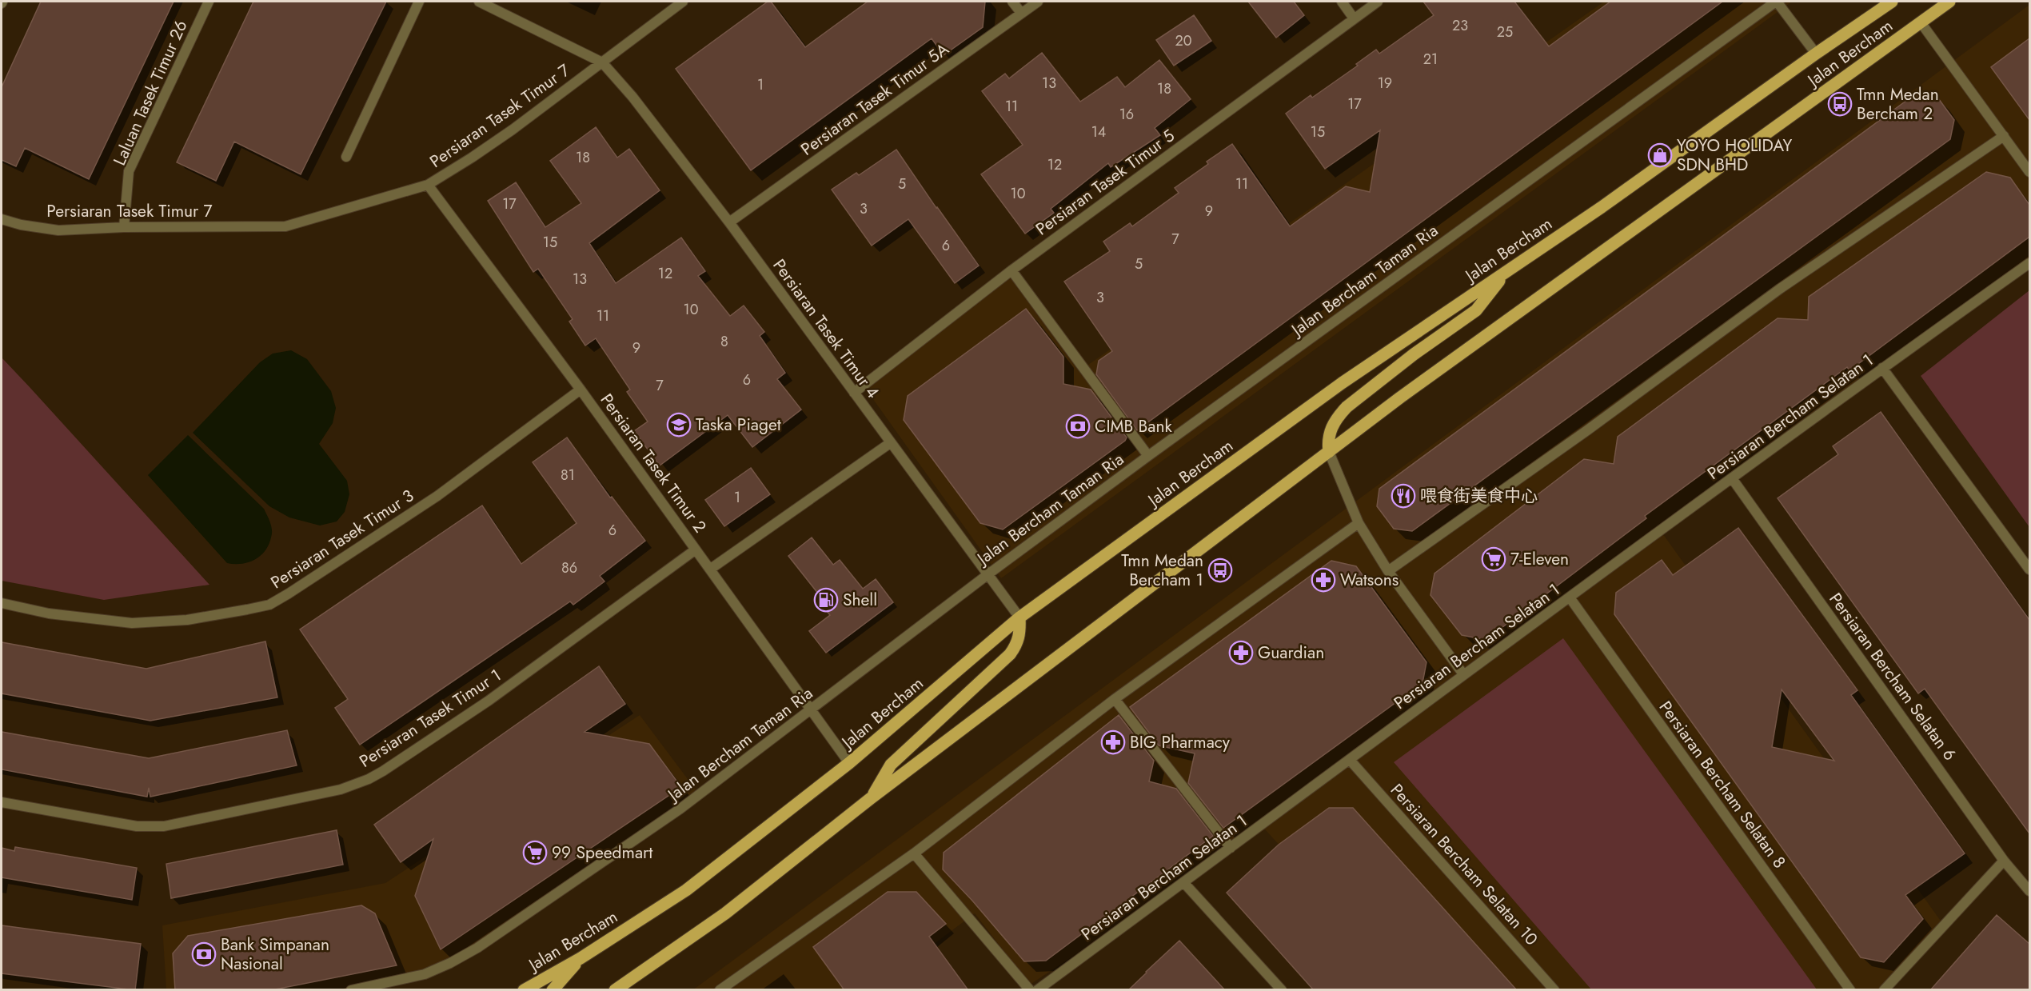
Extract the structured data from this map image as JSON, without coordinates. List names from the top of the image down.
{
  "streets": {
    "main road": ["Jalan Bercham"],
    "street": [
      "Laluan Tasek Timur 26",
      "Persiaran Tasek Timur 5A",
      "Persiaran Tasek Timur 7",
      "Persiaran Tasek Timur 5",
      "Jalan Bercham Taman Ria",
      "Persiaran Tasek Timur 4",
      "Persiaran Bercham Selatan 1",
      "Persiaran Tasek Timur 2",
      "Persiaran Tasek Timur 3",
      "Persiaran Bercham Selatan 6",
      "Persiaran Tasek Timur 1",
      "Persiaran Bercham Selatan 8",
      "Persiaran Bercham Selatan 10"
    ]
  },
  "crossings": [
    ["Jalan Bercham", "Persiaran Tasek Timur 4"],
    ["Jalan Bercham", "Persiaran Tasek Timur 2"],
    ["Laluan Tasek Timur 26", "Persiaran Tasek Timur 7"],
    ["Persiaran Tasek Timur 5A", "Persiaran Tasek Timur 4"],
    ["Persiaran Tasek Timur 7", "Persiaran Tasek Timur 4"],
    ["Persiaran Tasek Timur 7", "Persiaran Tasek Timur 2"],
    ["Persiaran Tasek Timur 5", "Persiaran Tasek Timur 4"],
    ["Jalan Bercham Taman Ria", "Persiaran Tasek Timur 4"],
    ["Jalan Bercham Taman Ria", "Persiaran Tasek Timur 2"],
    ["Persiaran Bercham Selatan 1", "Persiaran Bercham Selatan 6"],
    ["Persiaran Bercham Selatan 1", "Persiaran Bercham Selatan 8"],
    ["Persiaran Bercham Selatan 1", "Persiaran Bercham Selatan 10"],
    ["Persiaran Tasek Timur 2", "Persiaran Tasek Timur 3"],
    ["Persiaran Tasek Timur 2", "Persiaran Tasek Timur 1"]
  ],
  "places": {
    "bus stop": ["Tmn Medan Bercham 2", "Tmn Medan Bercham 1"],
    "shop": ["YOYO HOLIDAY SDN BHD"],
    "school or university": ["Taska Piaget"],
    "bank": ["CIMB Bank", "Bank Simpanan Nasional"],
    "restaurant": ["喂食街美食中心"],
    "supermarket": ["7-Eleven", "99 Speedmart"],
    "pharmacy": ["Watsons", "Guardian", "BIG Pharmacy"],
    "fuel station": ["Shell"]
  },
  "house_numbers": [
    "23",
    "25",
    "20",
    "21",
    "13",
    "19",
    "1",
    "18",
    "17",
    "11",
    "16",
    "14",
    "15",
    "18",
    "12",
    "5",
    "11",
    "10",
    "17",
    "3",
    "9",
    "7",
    "15",
    "6",
    "5",
    "12",
    "13",
    "3",
    "10",
    "11",
    "8",
    "9",
    "6",
    "7",
    "81",
    "1",
    "6",
    "86"
  ]
}
